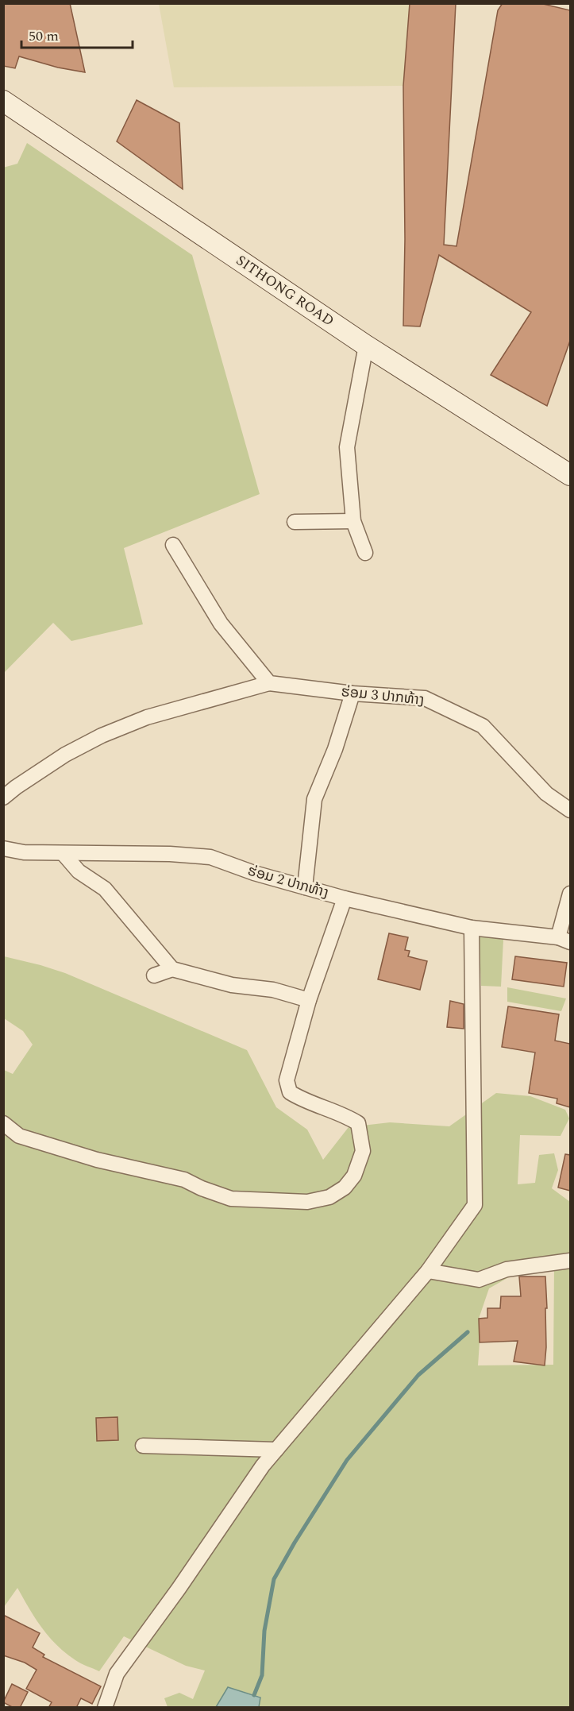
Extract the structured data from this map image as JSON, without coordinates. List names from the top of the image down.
{
  "streets": {
    "main road": ["SITHONG ROAD"],
    "street": ["ຮ່ອມ 3 ປາກທ້າງ", "ຮ່ອມ 2 ປາກທ້າງ"]
  },
  "scale_bar": "50 m"
}
